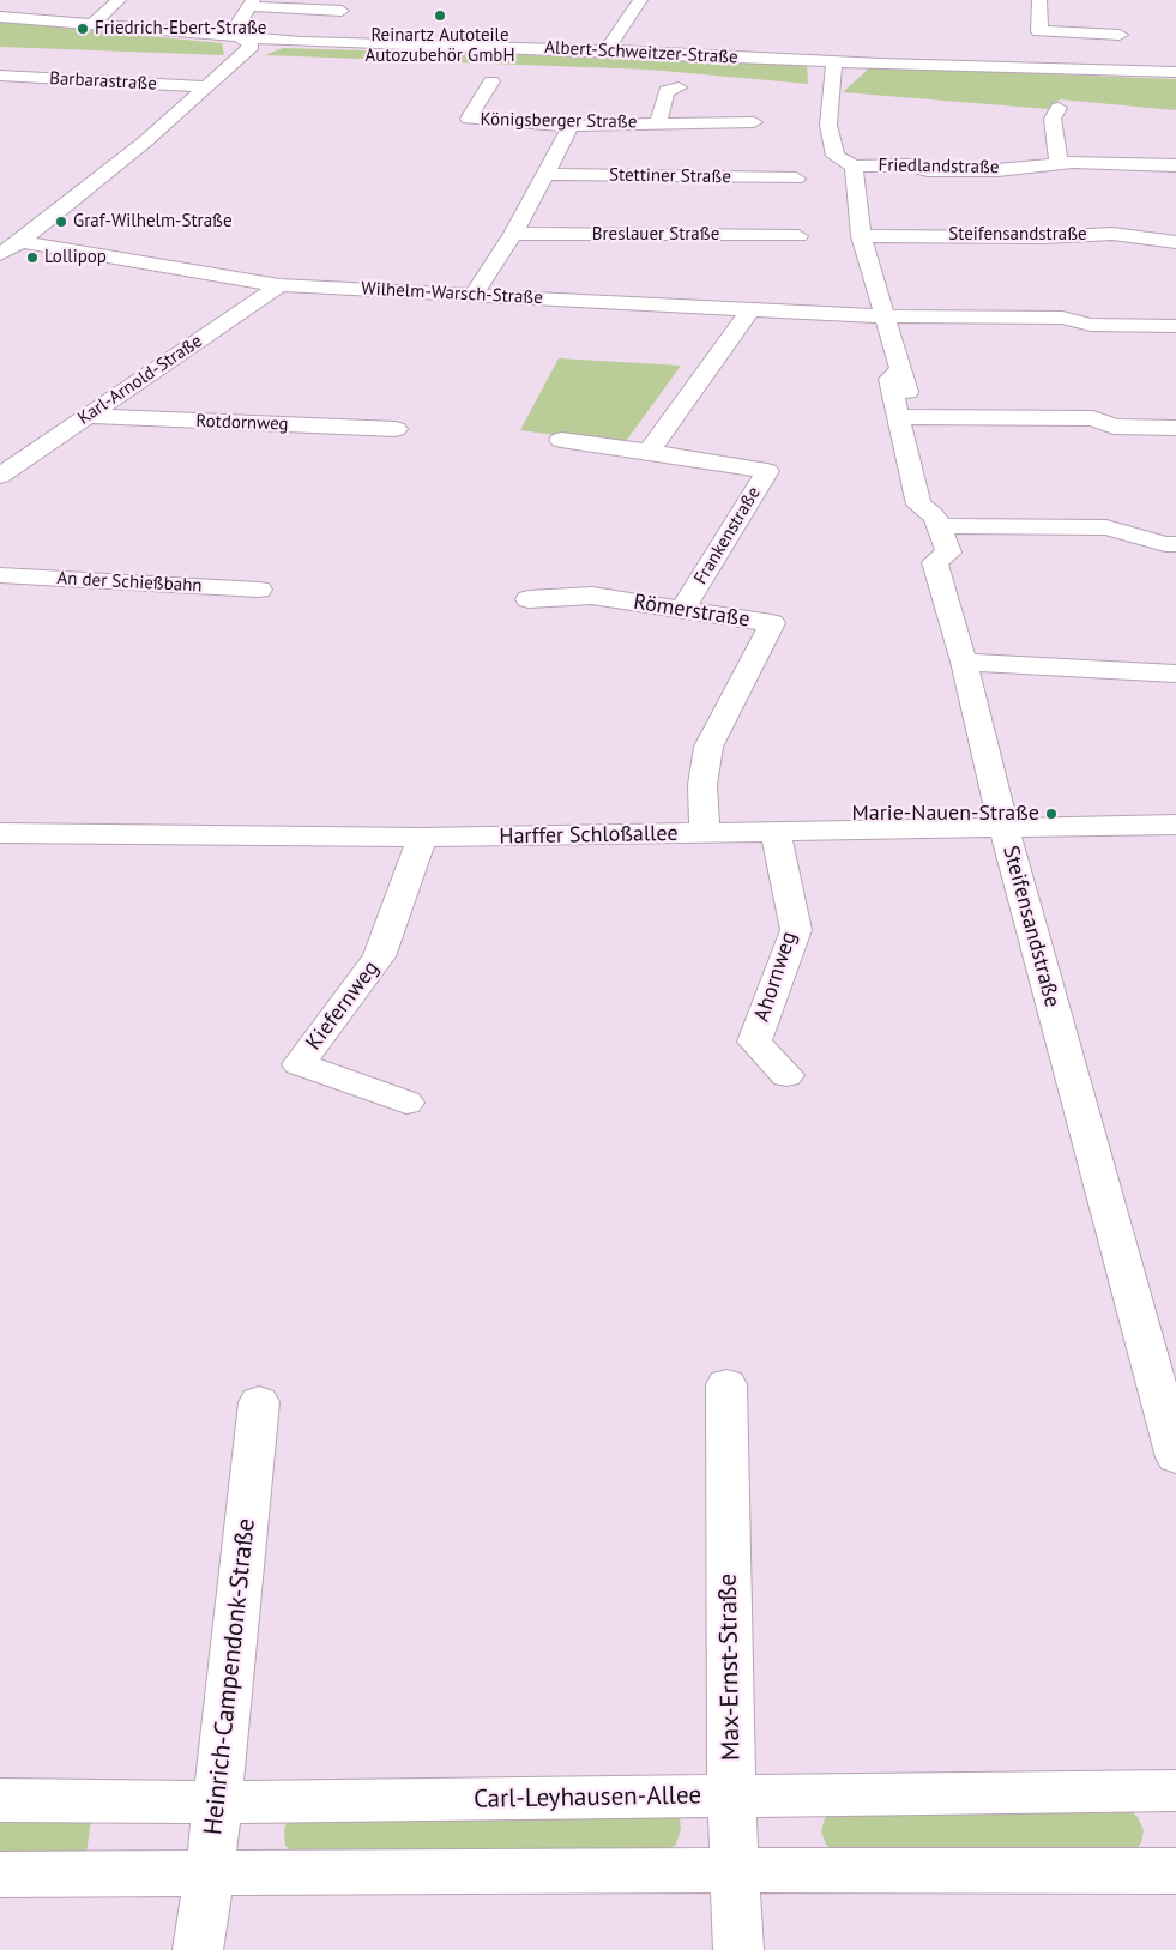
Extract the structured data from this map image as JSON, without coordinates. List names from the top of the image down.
{
  "streets": {
    "street": [
      "Albert-Schweitzer-Straße",
      "Barbarastraße",
      "Königsberger Straße",
      "Friedlandstraße",
      "Stettiner Straße",
      "Breslauer Straße",
      "Steifensandstraße",
      "Wilhelm-Warsch-Straße",
      "Karl-Arnold-Straße",
      "Rotdornweg",
      "Frankenstraße",
      "An der Schießbahn",
      "Römerstraße",
      "Harffer Schloßallee",
      "Ahornweg",
      "Kiefernweg",
      "Max-Ernst-Straße",
      "Heinrich-Campendonk-Straße",
      "Carl-Leyhausen-Allee"
    ]
  },
  "crossings": [
    ["Steifensandstraße", "Harffer Schloßallee"],
    ["Wilhelm-Warsch-Straße", "Karl-Arnold-Straße"],
    ["Karl-Arnold-Straße", "Rotdornweg"],
    ["Frankenstraße", "Römerstraße"],
    ["Römerstraße", "Harffer Schloßallee"],
    ["Harffer Schloßallee", "Ahornweg"],
    ["Harffer Schloßallee", "Kiefernweg"],
    ["Max-Ernst-Straße", "Carl-Leyhausen-Allee"],
    ["Heinrich-Campendonk-Straße", "Carl-Leyhausen-Allee"]
  ],
  "places": [
    "Reinartz Autoteile Autozubehör GmbH",
    "Friedrich-Ebert-Straße",
    "Graf-Wilhelm-Straße",
    "Lollipop",
    "Marie-Nauen-Straße"
  ]
}
